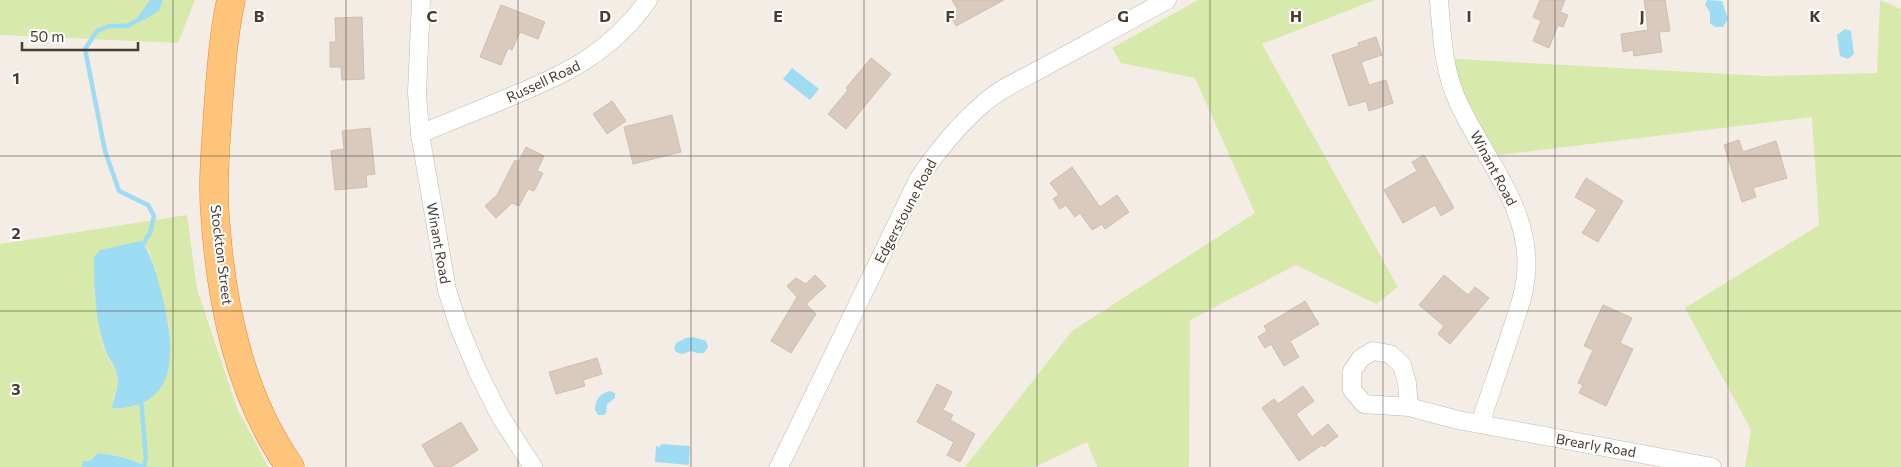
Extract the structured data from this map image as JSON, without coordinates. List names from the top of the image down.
{
  "streets": {
    "highway": ["Stockton Street"],
    "street": [
      "Russell Road",
      "Winant Road",
      "Edgerstoune Road",
      "Brearly Road"
    ]
  },
  "crossings": [
    ["Russell Road", "Winant Road"],
    ["Winant Road", "Brearly Road"]
  ],
  "scale_bar": "50 m",
  "grid": {
    "columns": [
      "B",
      "C",
      "D",
      "E",
      "F",
      "G",
      "H",
      "I",
      "J",
      "K"
    ],
    "rows": ["1", "2", "3"]
  }
}
